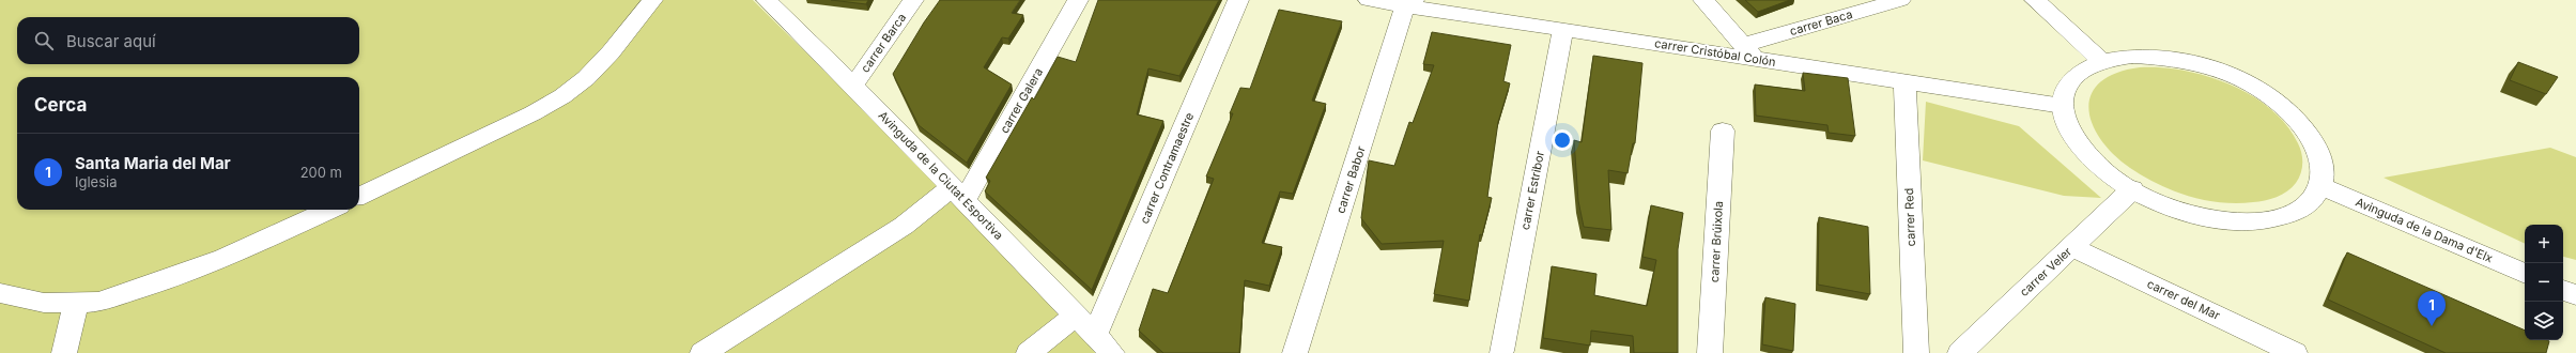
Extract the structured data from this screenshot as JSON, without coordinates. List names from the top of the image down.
{
  "streets": {
    "street": [
      "carrer Baca",
      "carrer Barca",
      "carrer Cristóbal Colón",
      "carrer Galera",
      "carrer Contramaestre",
      "Avinguda de la Ciutat Esportiva",
      "carrer Babor",
      "carrer Estribor",
      "carrer Red",
      "Avinguda de la Dama d'Elx",
      "carrer Brúixola",
      "carrer Veler",
      "carrer del Mar"
    ]
  },
  "crossings": [
    ["carrer Baca", "carrer Cristóbal Colón"],
    ["carrer Barca", "Avinguda de la Ciutat Esportiva"],
    ["carrer Cristóbal Colón", "carrer Babor"],
    ["carrer Cristóbal Colón", "carrer Estribor"],
    ["carrer Cristóbal Colón", "carrer Red"],
    ["carrer Galera", "Avinguda de la Ciutat Esportiva"],
    ["carrer Contramaestre", "Avinguda de la Ciutat Esportiva"],
    ["carrer Veler", "carrer del Mar"]
  ],
  "page": {
    "search": "Buscar aquí",
    "heading": "Cerca",
    "list": [
      {
        "mark": "1",
        "name": "Santa Maria del Mar",
        "note": "Iglesia",
        "value": "200 m"
      }
    ],
    "map_buttons": ["+", "−"],
    "pins": "1"
  }
}
